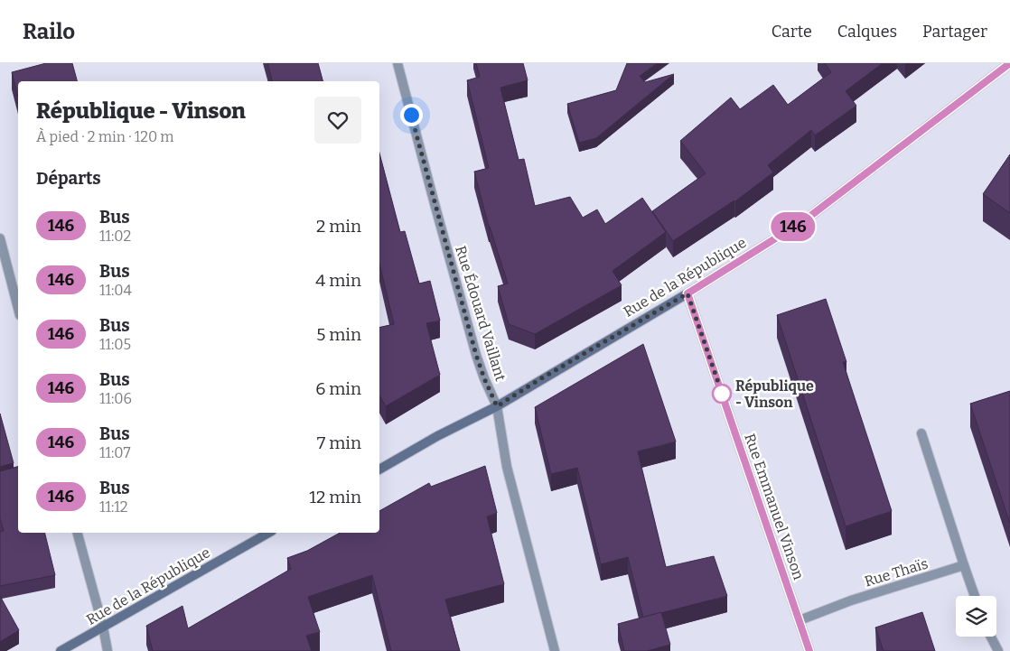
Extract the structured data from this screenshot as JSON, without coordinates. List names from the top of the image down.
{
  "streets": {
    "street": [
      "Rue de la République",
      "Rue Édouard Vaillant",
      "Rue Emmanuel Vinson",
      "Rue Thaïs"
    ]
  },
  "crossings": [
    ["Rue de la République", "Rue Édouard Vaillant"],
    ["Rue de la République", "Rue Emmanuel Vinson"],
    ["Rue Emmanuel Vinson", "Rue Thaïs"]
  ],
  "places": ["République - Vinson"],
  "lines": ["bus line 146"],
  "page": {
    "header": "Railo",
    "nav": ["Carte", "Calques", "Partager"],
    "on_map": "146",
    "heading": [
      ["République - Vinson", "À pied · 2 min · 120 m"],
      "Départs"
    ],
    "list": [
      {
        "mark": "146",
        "name": "Bus",
        "note": "11:02",
        "value": "2 min"
      },
      {
        "mark": "146",
        "name": "Bus",
        "note": "11:04",
        "value": "4 min"
      },
      {
        "mark": "146",
        "name": "Bus",
        "note": "11:05",
        "value": "5 min"
      },
      {
        "mark": "146",
        "name": "Bus",
        "note": "11:06",
        "value": "6 min"
      },
      {
        "mark": "146",
        "name": "Bus",
        "note": "11:07",
        "value": "7 min"
      },
      {
        "mark": "146",
        "name": "Bus",
        "note": "11:12",
        "value": "12 min"
      }
    ]
  }
}
